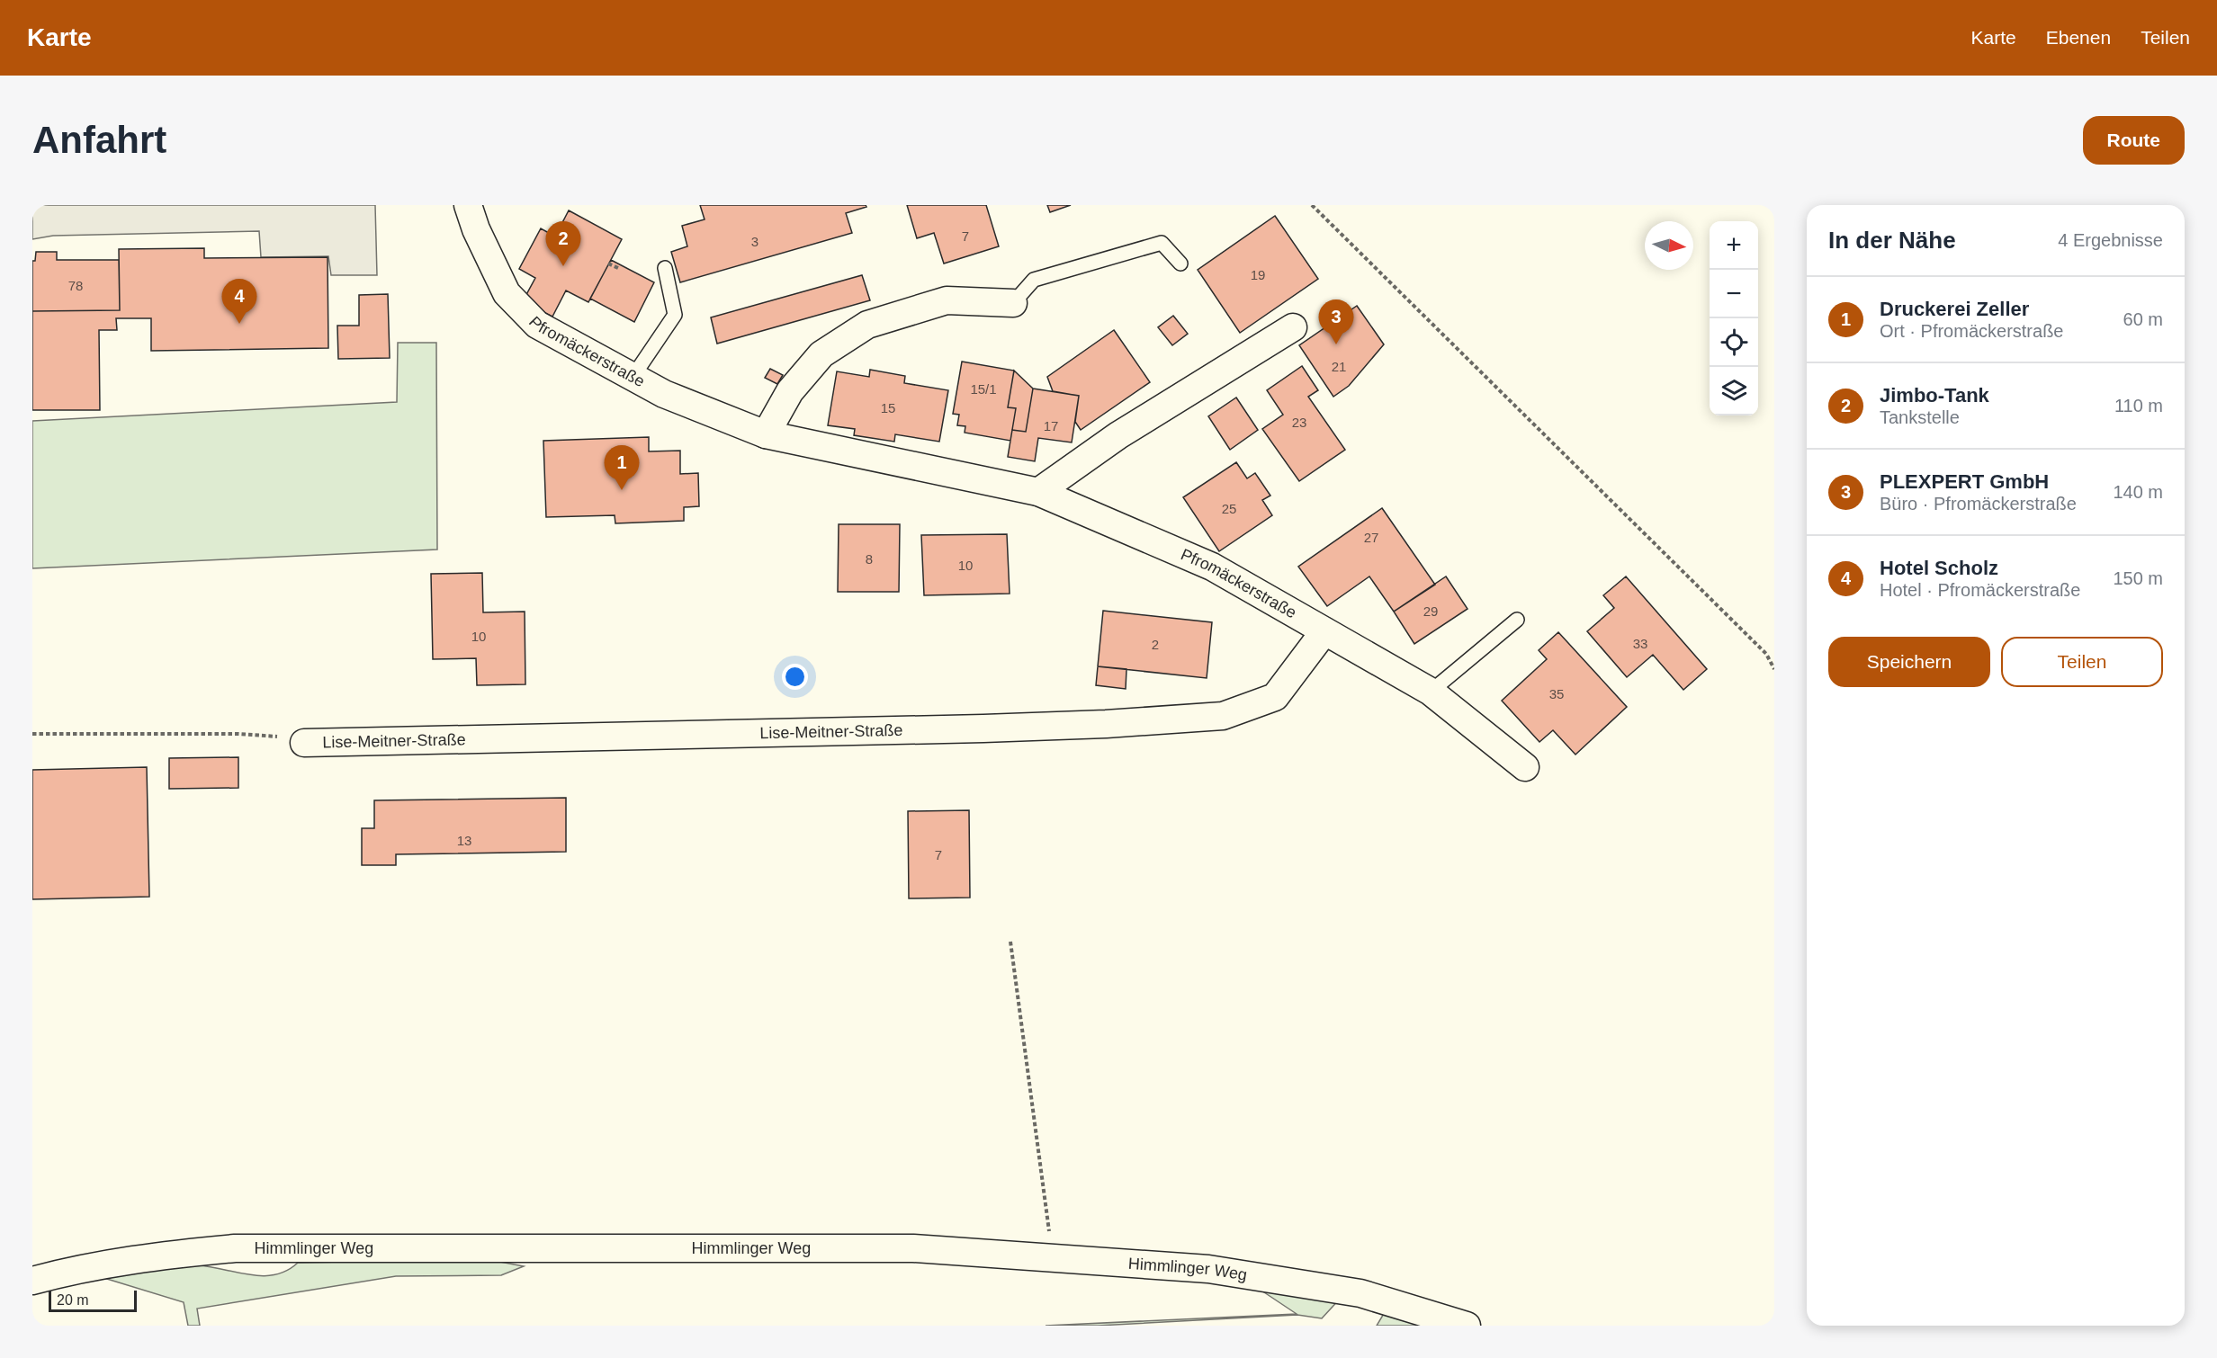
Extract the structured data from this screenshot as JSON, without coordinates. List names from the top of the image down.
{
  "streets": {
    "street": ["Pfromäckerstraße", "Lise-Meitner-Straße", "Himmlinger Weg"]
  },
  "crossings": [
    ["Pfromäckerstraße", "Lise-Meitner-Straße"]
  ],
  "house_numbers": [
    "7",
    "3",
    "19",
    "78",
    "21",
    "15/1",
    "15",
    "23",
    "17",
    "25",
    "27",
    "8",
    "10",
    "29",
    "10",
    "33",
    "2",
    "35",
    "13",
    "7"
  ],
  "scale_bar": "20 m",
  "north": "right",
  "page": {
    "header": "Karte",
    "nav": ["Karte", "Ebenen", "Teilen"],
    "buttons": [
      "Route",
      ["Speichern", "Teilen"]
    ],
    "title": "Anfahrt",
    "heading": ["In der Nähe", "4 Ergebnisse"],
    "map_buttons": ["+", "−"],
    "pins": [
      "2",
      "4",
      "3",
      "1"
    ],
    "list": [
      {
        "mark": "1",
        "name": "Druckerei Zeller",
        "note": "Ort · Pfromäckerstraße",
        "value": "60 m"
      },
      {
        "mark": "2",
        "name": "Jimbo-Tank",
        "note": "Tankstelle",
        "value": "110 m"
      },
      {
        "mark": "3",
        "name": "PLEXPERT GmbH",
        "note": "Büro · Pfromäckerstraße",
        "value": "140 m"
      },
      {
        "mark": "4",
        "name": "Hotel Scholz",
        "note": "Hotel · Pfromäckerstraße",
        "value": "150 m"
      }
    ],
    "scale": "20 m"
  }
}
